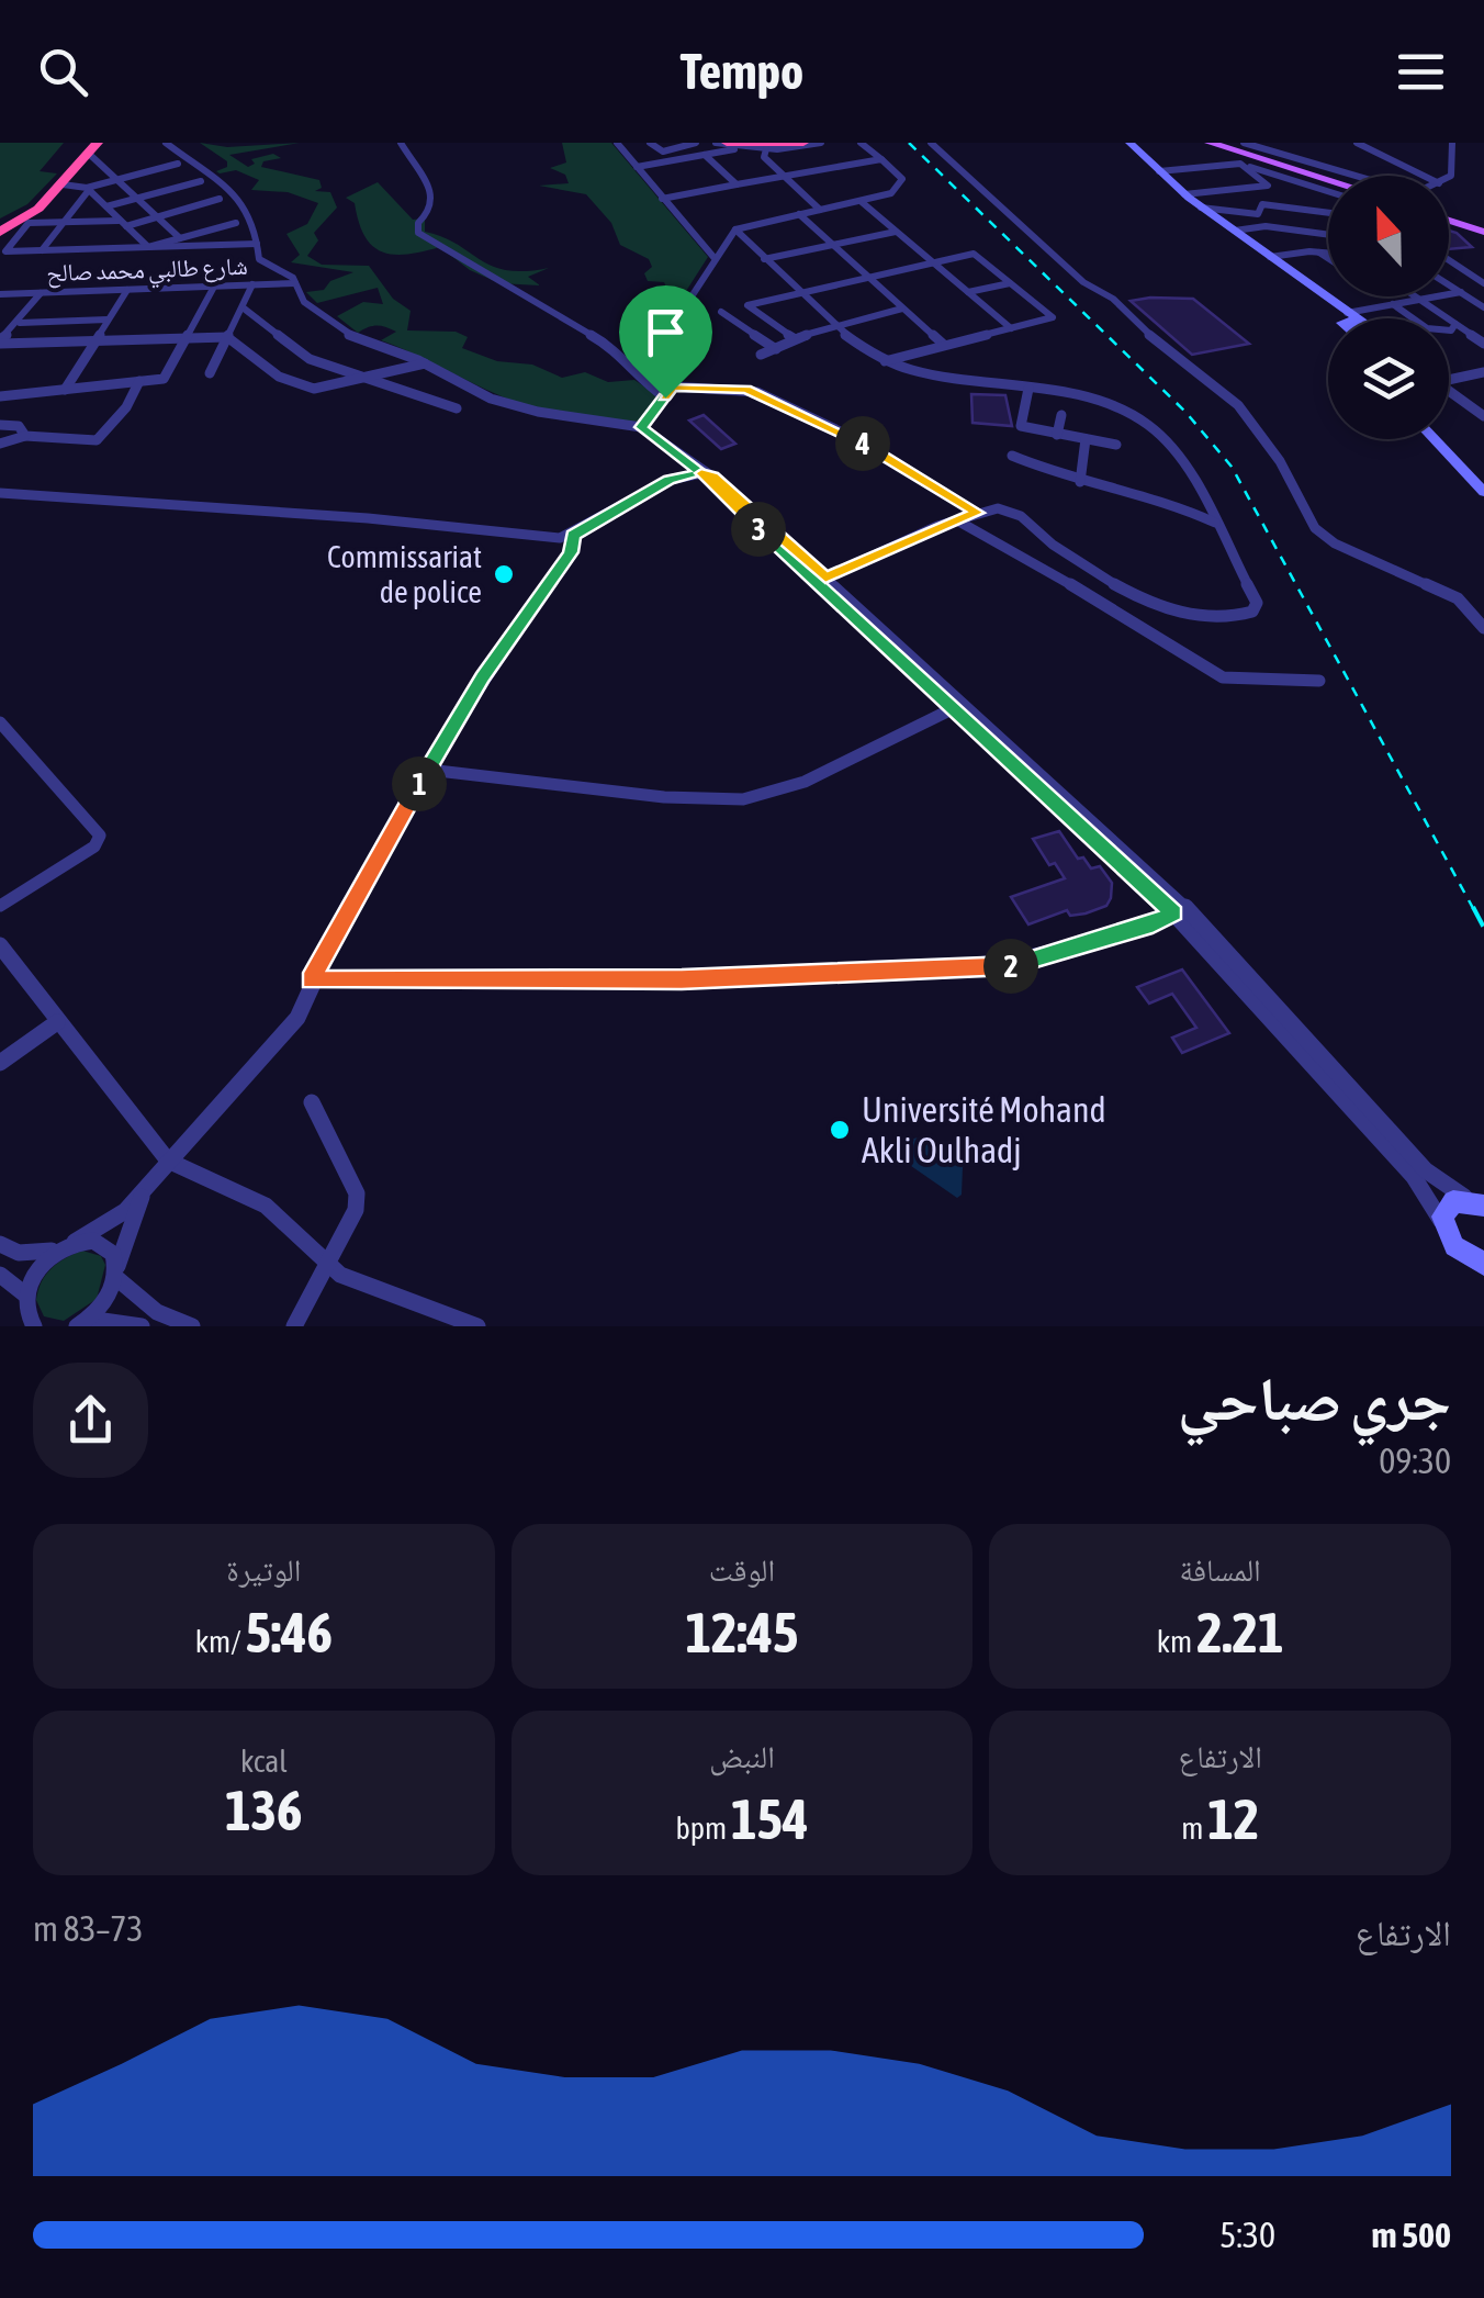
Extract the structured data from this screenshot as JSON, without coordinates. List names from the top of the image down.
{
  "streets": {
    "street": ["شارع طالبي محمد صالح"]
  },
  "places": ["Commissariat de police", "Université Mohand Akli Oulhadj"],
  "north": "top",
  "page": {
    "header": "Tempo",
    "pins": [
      "4",
      "3",
      "1",
      "2"
    ],
    "heading": ["جري صباحي", "09:30"],
    "stats": [
      ["المسافة", "2.21 km"],
      ["الوقت", "12:45"],
      ["الوتيرة", "5:46 /km"],
      ["الارتفاع", "12 m"],
      ["النبض", "154 bpm"],
      ["kcal", "136"]
    ],
    "chart": ["الارتفاع", "73–83 m"],
    "list": [
      {
        "name": "500 m",
        "note": "5:30"
      }
    ]
  }
}
